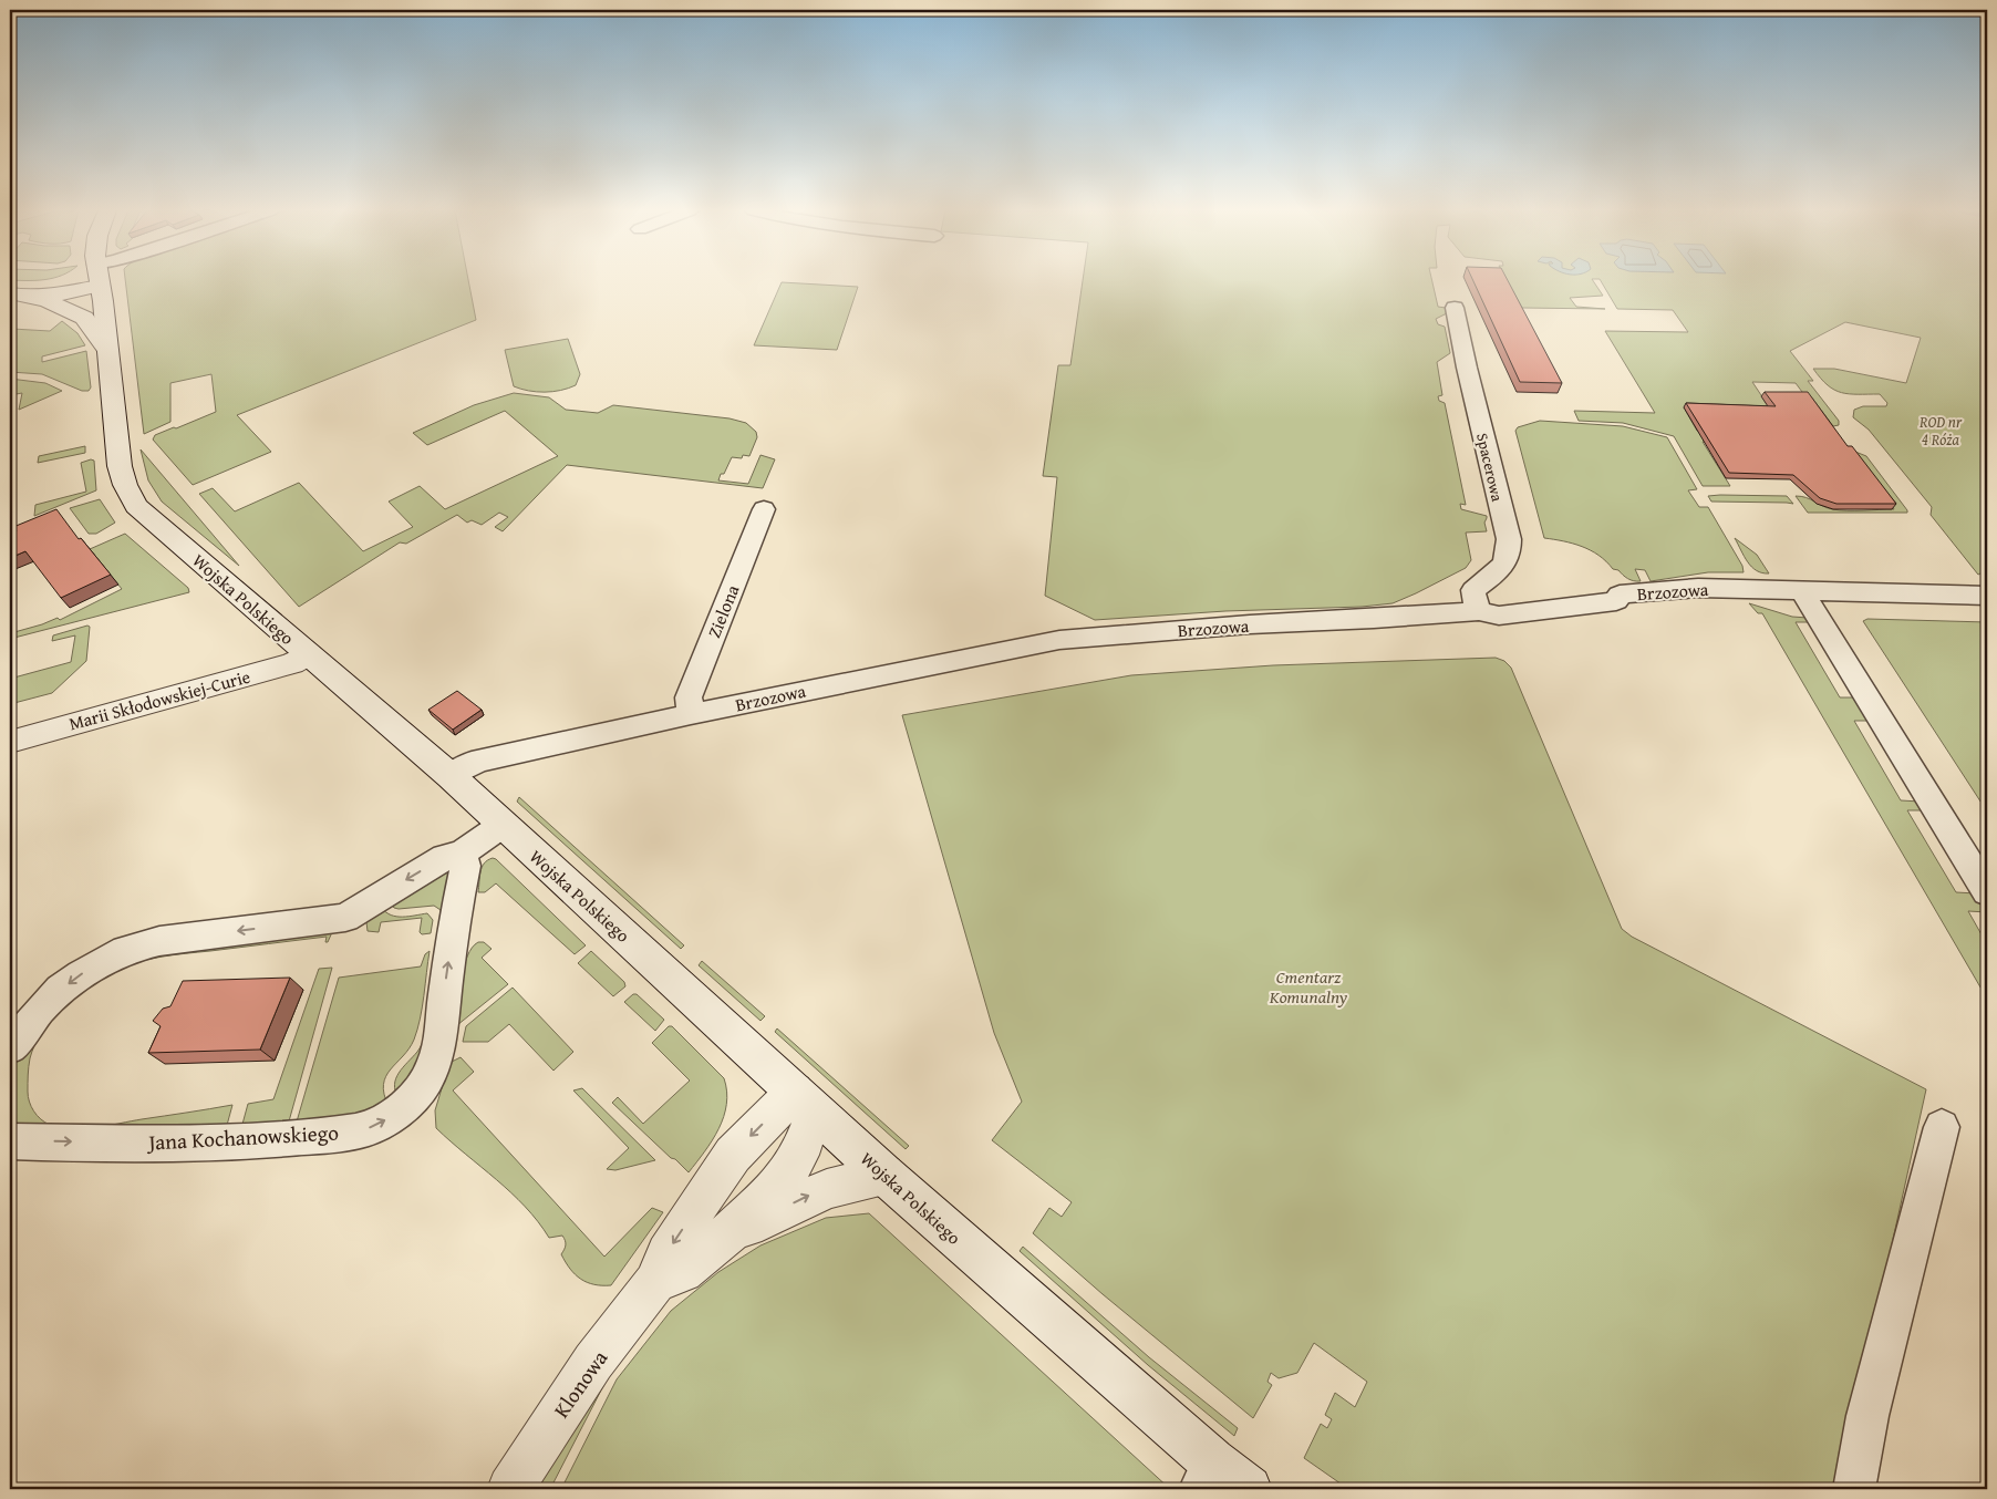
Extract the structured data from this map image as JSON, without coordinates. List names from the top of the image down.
{
  "streets": {
    "main road": ["Wojska Polskiego", "Marii Skłodowskiej-Curie", "Klonowa"],
    "street": [
      "Spacerowa",
      "Brzozowa",
      "Zielona",
      "Jana Kochanowskiego"
    ]
  },
  "crossings": [
    ["Spacerowa", "Brzozowa"],
    ["Brzozowa", "Wojska Polskiego"],
    ["Brzozowa", "Zielona"],
    ["Wojska Polskiego", "Marii Skłodowskiej-Curie"],
    ["Wojska Polskiego", "Klonowa"]
  ],
  "parks": ["ROD nr 4 Róża", "Cmentarz Komunalny"]
}
